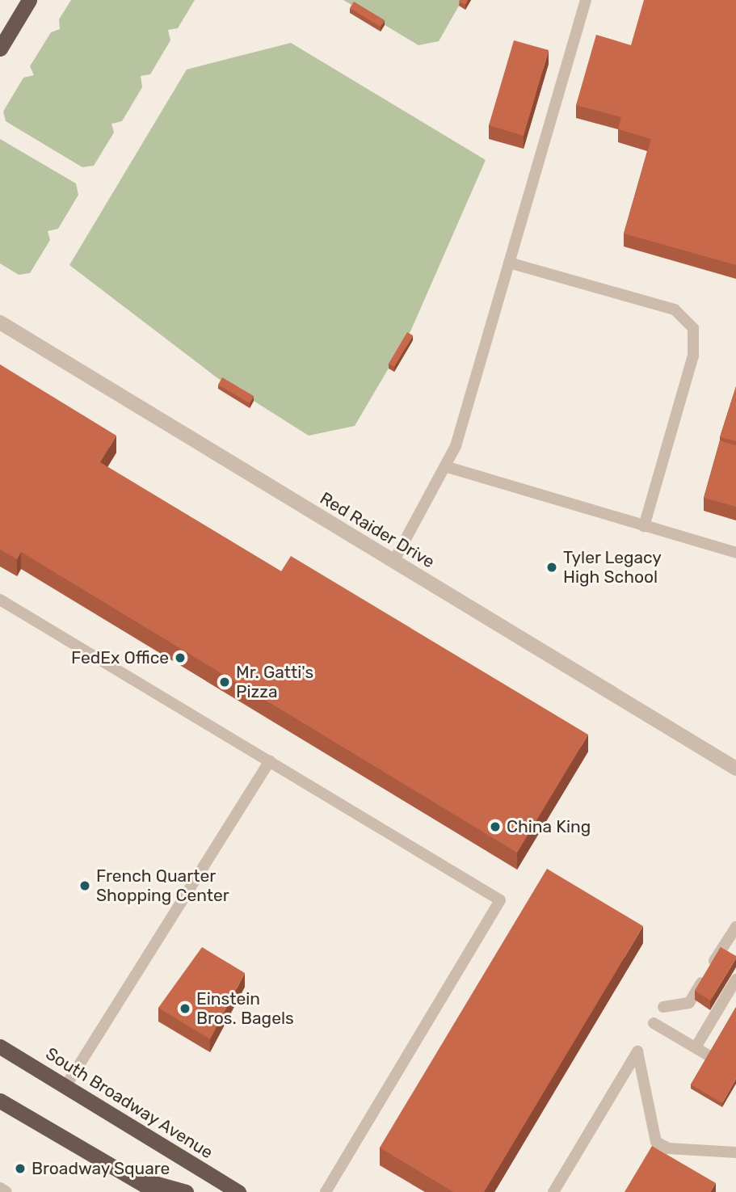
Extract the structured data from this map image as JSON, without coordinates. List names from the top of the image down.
{
  "streets": {
    "highway": ["South Broadway Avenue"],
    "street": ["Red Raider Drive"]
  },
  "places": [
    "Tyler Legacy High School",
    "FedEx Office",
    "Mr. Gatti's Pizza",
    "China King",
    "French Quarter Shopping Center",
    "Einstein Bros. Bagels",
    "Broadway Square"
  ]
}
